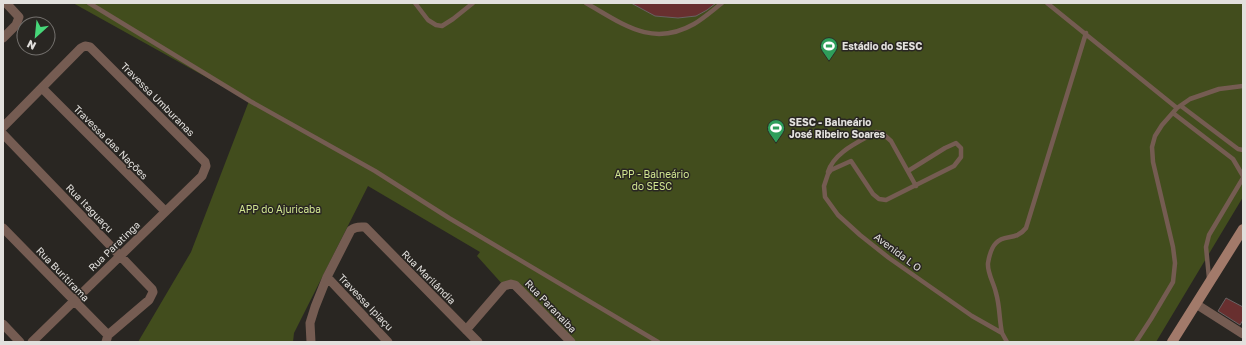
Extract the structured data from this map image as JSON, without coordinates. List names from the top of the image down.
{
  "streets": {
    "street": [
      "Travessa Umburanas",
      "Travessa das Nações",
      "Rua Itaguaçu",
      "Rua Paratinga",
      "Rua Buritirama",
      "Rua Marilândia",
      "Travessa Ipiaçu",
      "Rua Paranaiba"
    ],
    "lane": ["Avenida L O"]
  },
  "crossings": [
    ["Travessa Umburanas", "Travessa das Nações"],
    ["Travessa Umburanas", "Rua Paratinga"],
    ["Travessa das Nações", "Rua Paratinga"],
    ["Rua Itaguaçu", "Rua Paratinga"],
    ["Rua Itaguaçu", "Rua Buritirama"],
    ["Rua Paratinga", "Rua Buritirama"],
    ["Rua Marilândia", "Travessa Ipiaçu"],
    ["Rua Marilândia", "Rua Paranaiba"]
  ],
  "parks": ["APP - Balneário do SESC", "APP do Ajuricaba"],
  "places": {
    "sports": ["Estádio do SESC", "SESC - Balneário José Ribeiro Soares"]
  },
  "north": "bottom left"
}
